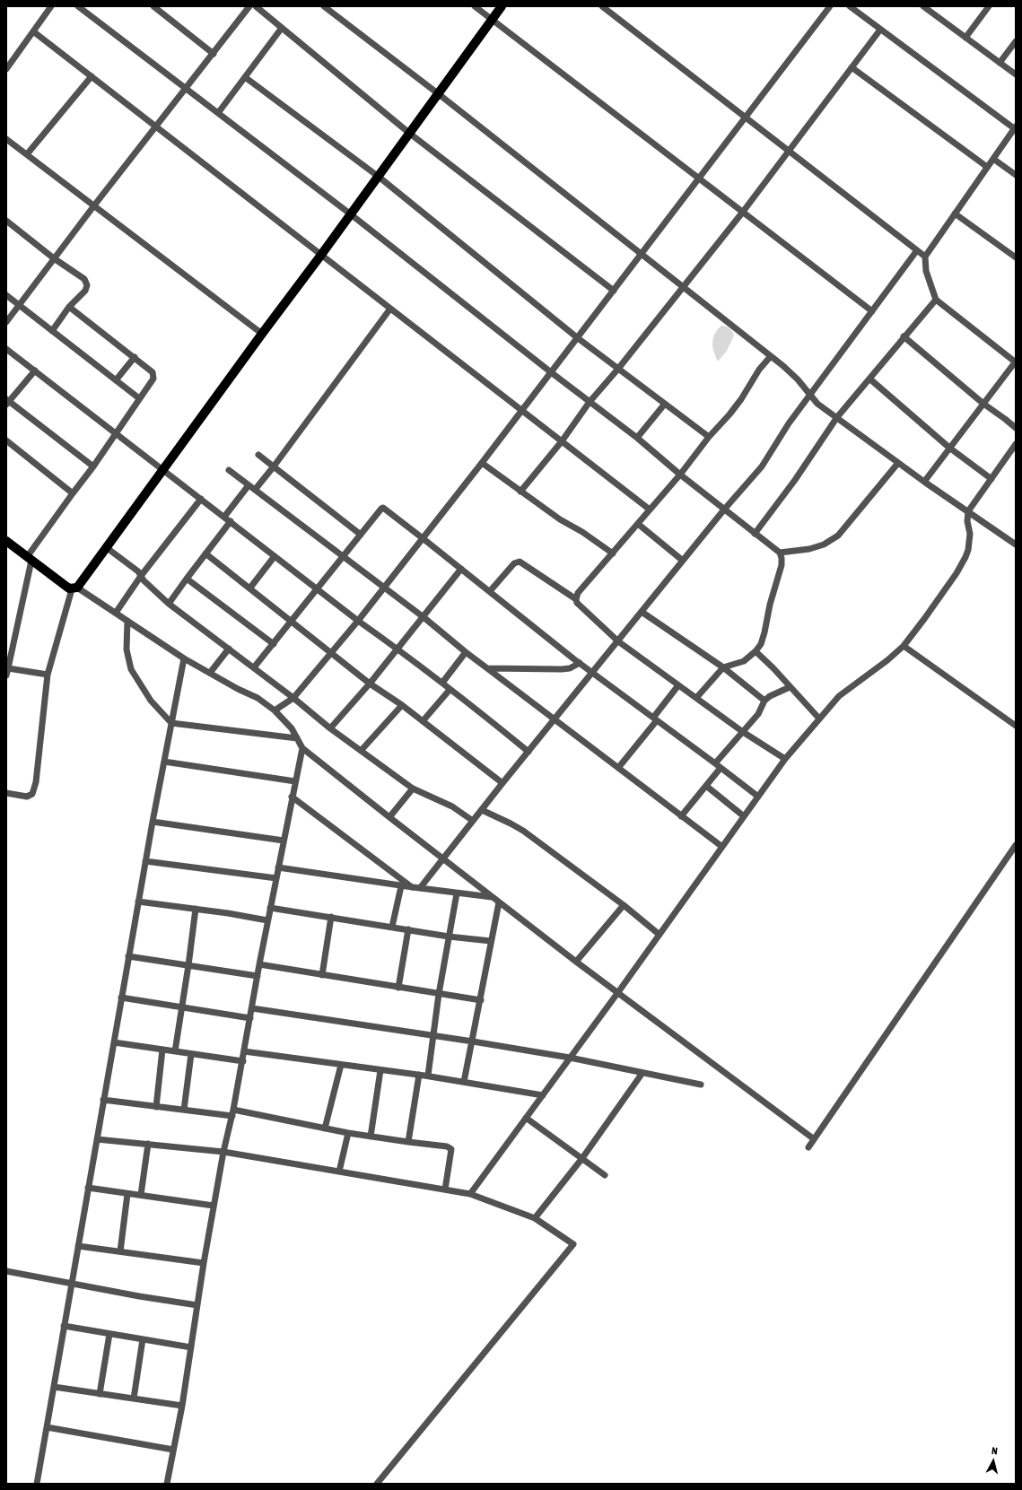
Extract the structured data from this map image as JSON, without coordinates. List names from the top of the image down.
{
  "north": "top"
}
